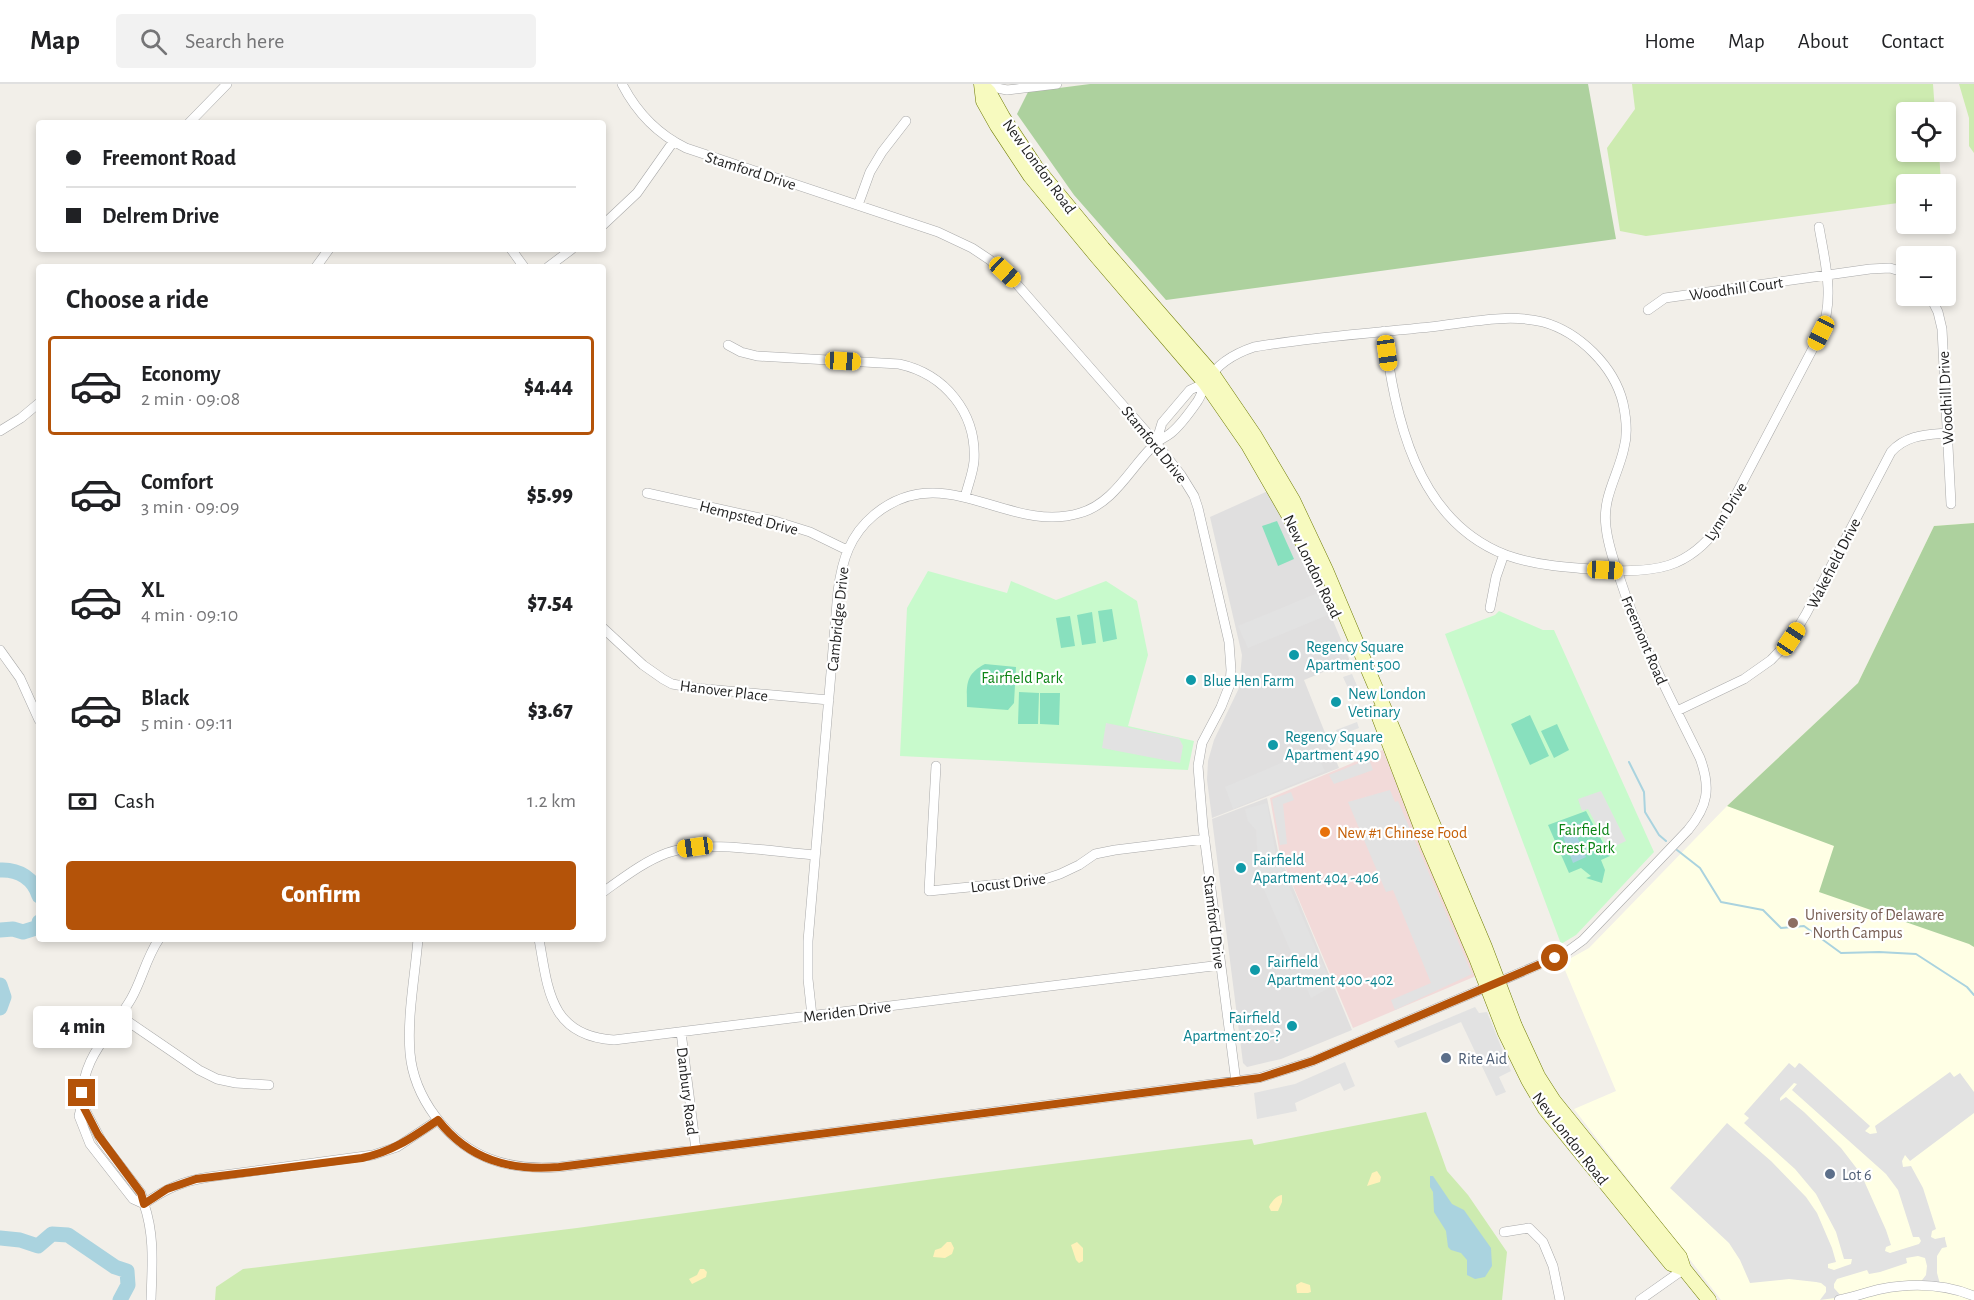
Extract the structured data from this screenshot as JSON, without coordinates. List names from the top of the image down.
{
  "streets": {
    "main road": ["New London Road"],
    "street": [
      "Stamford Drive",
      "Woodhill Court",
      "Woodhill Drive",
      "Lynn Drive",
      "Hempsted Drive",
      "Wakefield Drive",
      "Cambridge Drive",
      "Freemont Road",
      "Hanover Place",
      "Locust Drive",
      "Meriden Drive",
      "Danbury Road"
    ]
  },
  "crossings": [
    ["New London Road", "Cambridge Drive"],
    ["New London Road", "Freemont Road"],
    ["Stamford Drive", "Cambridge Drive"],
    ["Stamford Drive", "Freemont Road"],
    ["Stamford Drive", "Locust Drive"],
    ["Stamford Drive", "Meriden Drive"],
    ["Woodhill Court", "Lynn Drive"],
    ["Woodhill Drive", "Wakefield Drive"],
    ["Lynn Drive", "Freemont Road"],
    ["Hempsted Drive", "Cambridge Drive"],
    ["Wakefield Drive", "Freemont Road"],
    ["Cambridge Drive", "Freemont Road"],
    ["Cambridge Drive", "Hanover Place"],
    ["Cambridge Drive", "Meriden Drive"],
    ["Freemont Road", "Danbury Road"],
    ["Meriden Drive", "Danbury Road"]
  ],
  "parks": ["Fairfield Park", "Fairfield Crest Park"],
  "places": [
    "Regency Square Apartment 500",
    "Blue Hen Farm",
    "New London Vetinary",
    "Regency Square Apartment 490",
    "New #1 Chinese Food",
    "Fairfield Apartment 404 -406",
    "University of Delaware - North Campus",
    "Fairfield Apartment 400 -402",
    "Fairfield Apartment 20-?",
    "Rite Aid",
    "Lot 6"
  ],
  "page": {
    "header": "Map",
    "search": "Search here",
    "nav": [
      "Home",
      "Map",
      "About",
      "Contact"
    ],
    "map_buttons": ["+", "−"],
    "banner": ["Freemont Road", "Delrem Drive"],
    "heading": "Choose a ride",
    "list": [
      {
        "name": "Economy",
        "note": "2 min · 09:08",
        "value": "$4.44"
      },
      {
        "name": "Comfort",
        "note": "3 min · 09:09",
        "value": "$5.99"
      },
      {
        "name": "XL",
        "note": "4 min · 09:10",
        "value": "$7.54"
      },
      {
        "name": "Black",
        "note": "5 min · 09:11",
        "value": "$3.67"
      }
    ],
    "pay": ["Cash", "1.2 km"],
    "buttons": "Confirm",
    "bubble": "4 min"
  }
}
